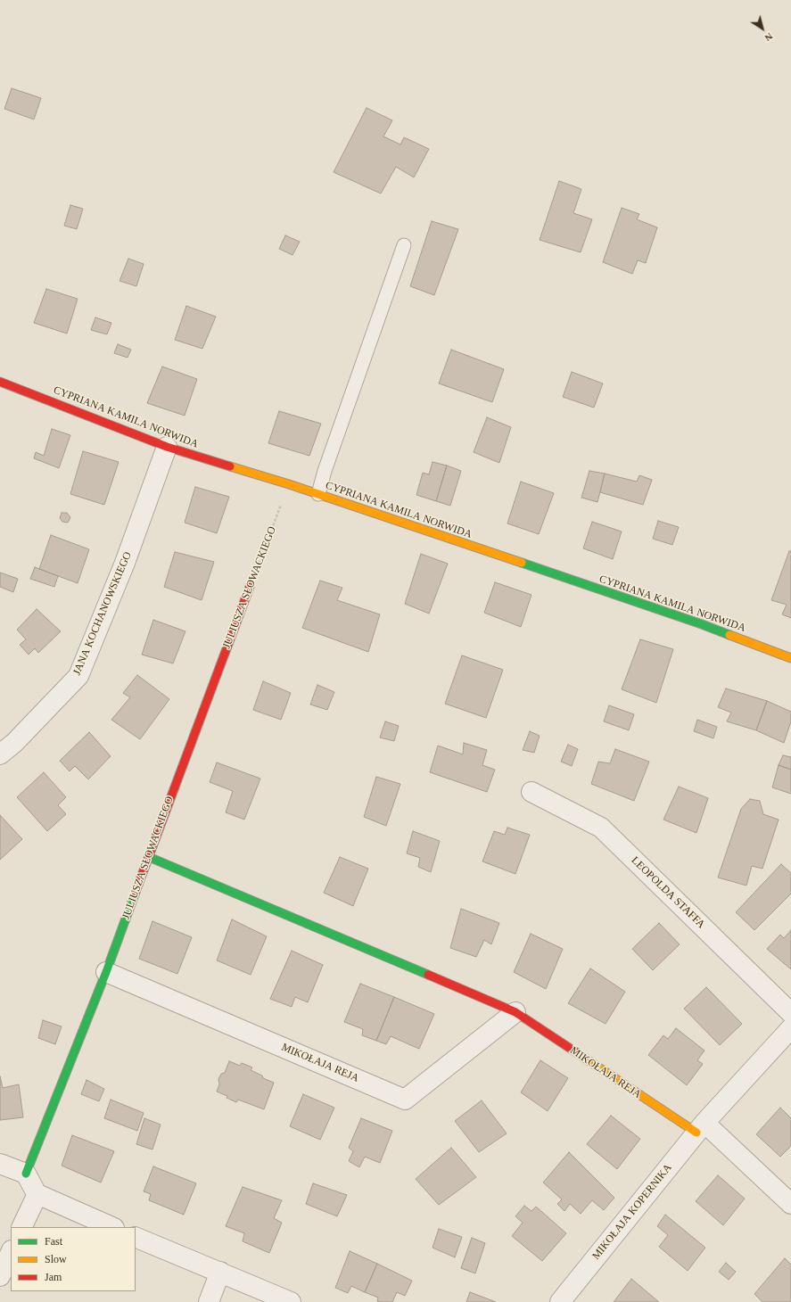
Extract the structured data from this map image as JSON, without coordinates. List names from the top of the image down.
{
  "streets": {
    "street": [
      "CYPRIANA KAMILA NORWIDA",
      "JULIUSZA SŁOWACKIEGO",
      "JANA KOCHANOWSKIEGO",
      "LEOPOLDA STAFFA",
      "MIKOŁAJA REJA",
      "MIKOŁAJA KOPERNIKA"
    ]
  },
  "crossings": [
    ["CYPRIANA KAMILA NORWIDA", "JULIUSZA SŁOWACKIEGO"],
    ["CYPRIANA KAMILA NORWIDA", "JANA KOCHANOWSKIEGO"],
    ["JULIUSZA SŁOWACKIEGO", "MIKOŁAJA REJA"],
    ["MIKOŁAJA REJA", "MIKOŁAJA KOPERNIKA"]
  ],
  "legend": ["Fast", "Slow", "Jam"],
  "north": "bottom right"
}
